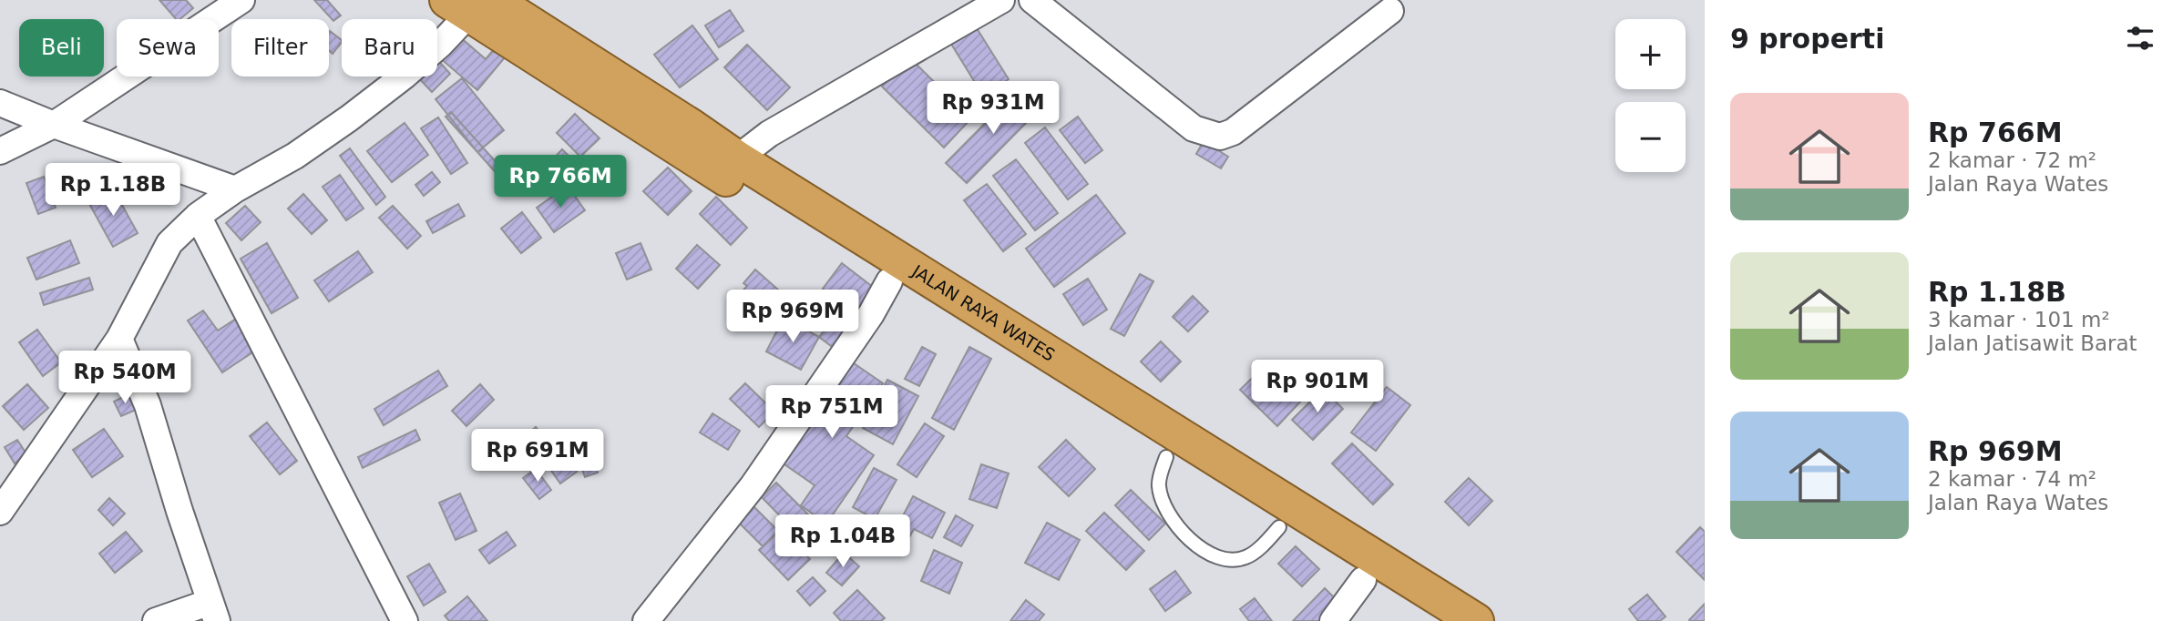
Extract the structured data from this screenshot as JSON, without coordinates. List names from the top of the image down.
{
  "streets": {
    "highway": ["JALAN RAYA WATES"]
  },
  "page": {
    "heading": "9 properti",
    "map_buttons": ["+", "−"],
    "chip": [
      "Beli",
      "Sewa",
      "Filter",
      "Baru"
    ],
    "list": [
      {
        "name": "Rp 766M",
        "note": "2 kamar · 72 m² · Jalan Raya Wates"
      },
      {
        "name": "Rp 1.18B",
        "note": "3 kamar · 101 m² · Jalan Jatisawit Barat"
      },
      {
        "name": "Rp 969M",
        "note": "2 kamar · 74 m² · Jalan Raya Wates"
      }
    ],
    "price": [
      "Rp 931M",
      "Rp 766M",
      "Rp 1.18B",
      "Rp 969M",
      "Rp 540M",
      "Rp 901M",
      "Rp 751M",
      "Rp 691M",
      "Rp 1.04B"
    ]
  }
}
